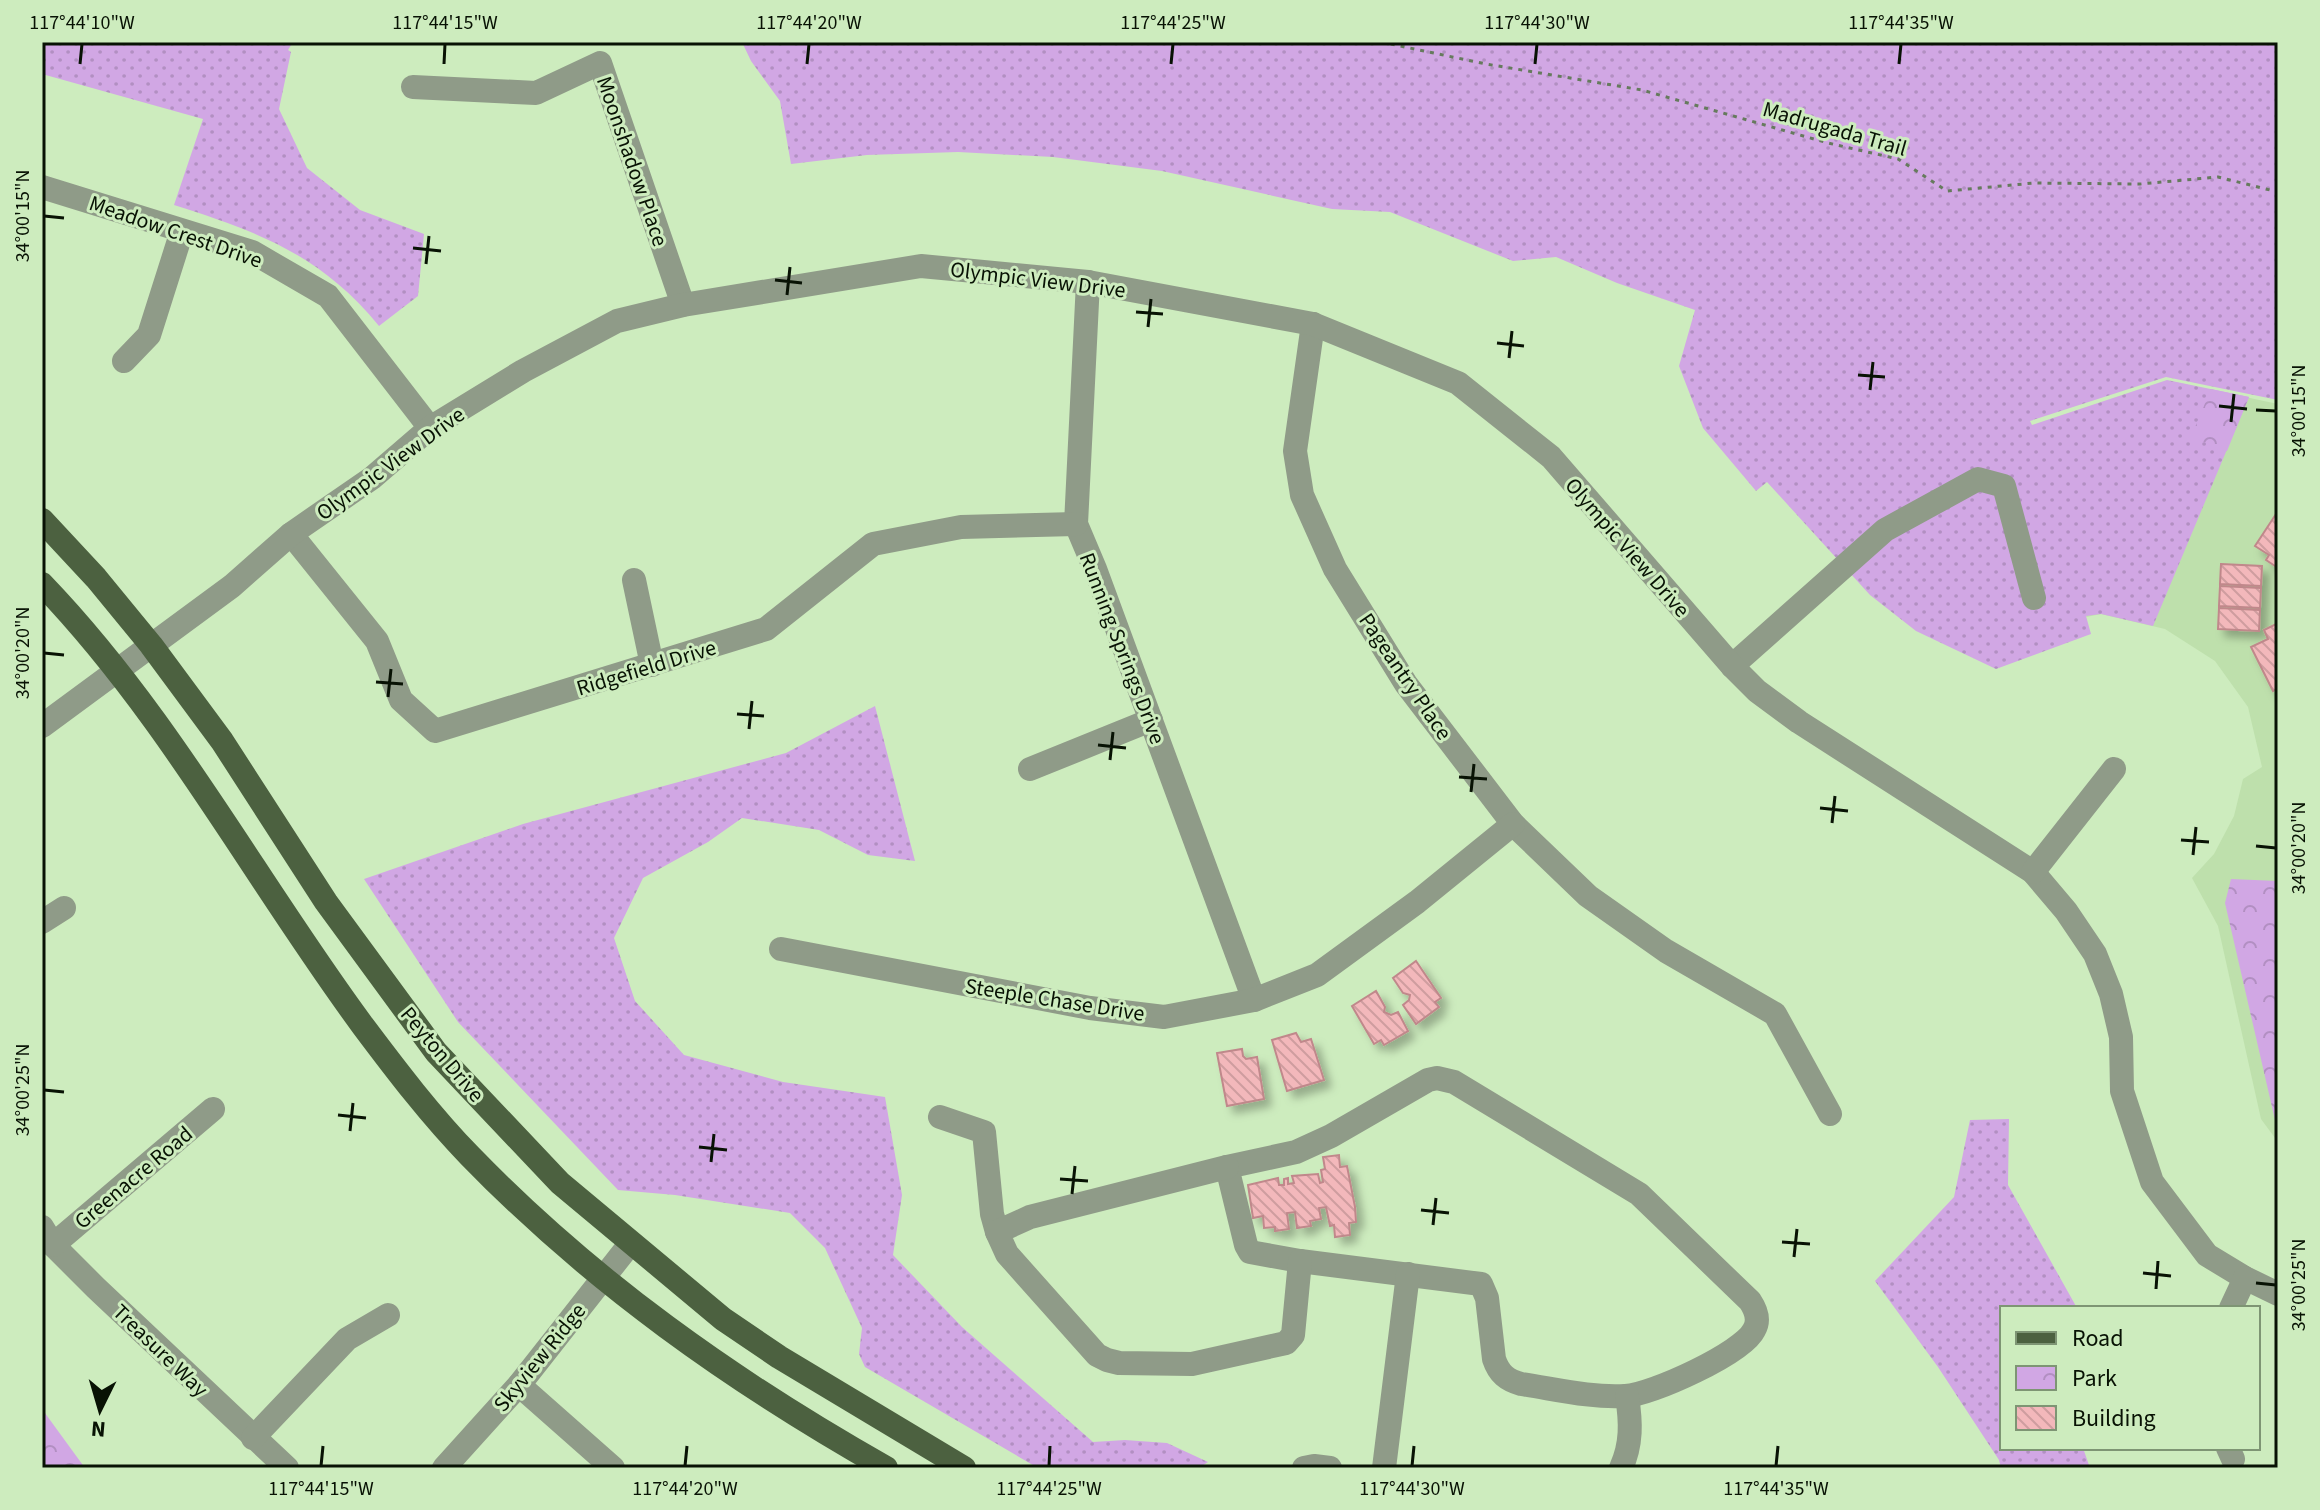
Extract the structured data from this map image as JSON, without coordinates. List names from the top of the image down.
{
  "streets": {
    "main road": ["Peyton Drive"],
    "street": [
      "Moonshadow Place",
      "Meadow Crest Drive",
      "Olympic View Drive",
      "Running Springs Drive",
      "Ridgefield Drive",
      "Pageantry Place",
      "Steeple Chase Drive",
      "Greenacre Road",
      "Treasure Way",
      "Skyview Ridge"
    ],
    "path": ["Madrugada Trail"]
  },
  "crossings": [
    ["Moonshadow Place", "Olympic View Drive"],
    ["Meadow Crest Drive", "Olympic View Drive"],
    ["Olympic View Drive", "Running Springs Drive"],
    ["Olympic View Drive", "Ridgefield Drive"],
    ["Olympic View Drive", "Pageantry Place"],
    ["Olympic View Drive", "Peyton Drive"],
    ["Running Springs Drive", "Ridgefield Drive"],
    ["Running Springs Drive", "Steeple Chase Drive"],
    ["Pageantry Place", "Steeple Chase Drive"],
    ["Peyton Drive", "Skyview Ridge"],
    ["Greenacre Road", "Treasure Way"]
  ],
  "legend": ["Road", "Park", "Building"],
  "north": "bottom",
  "coordinates": [
    "117°44'10\"W",
    "117°44'15\"W",
    "117°44'20\"W",
    "117°44'25\"W",
    "117°44'30\"W",
    "117°44'35\"W",
    "34°00'15\"N",
    "34°00'20\"N",
    "34°00'25\"N"
  ]
}
